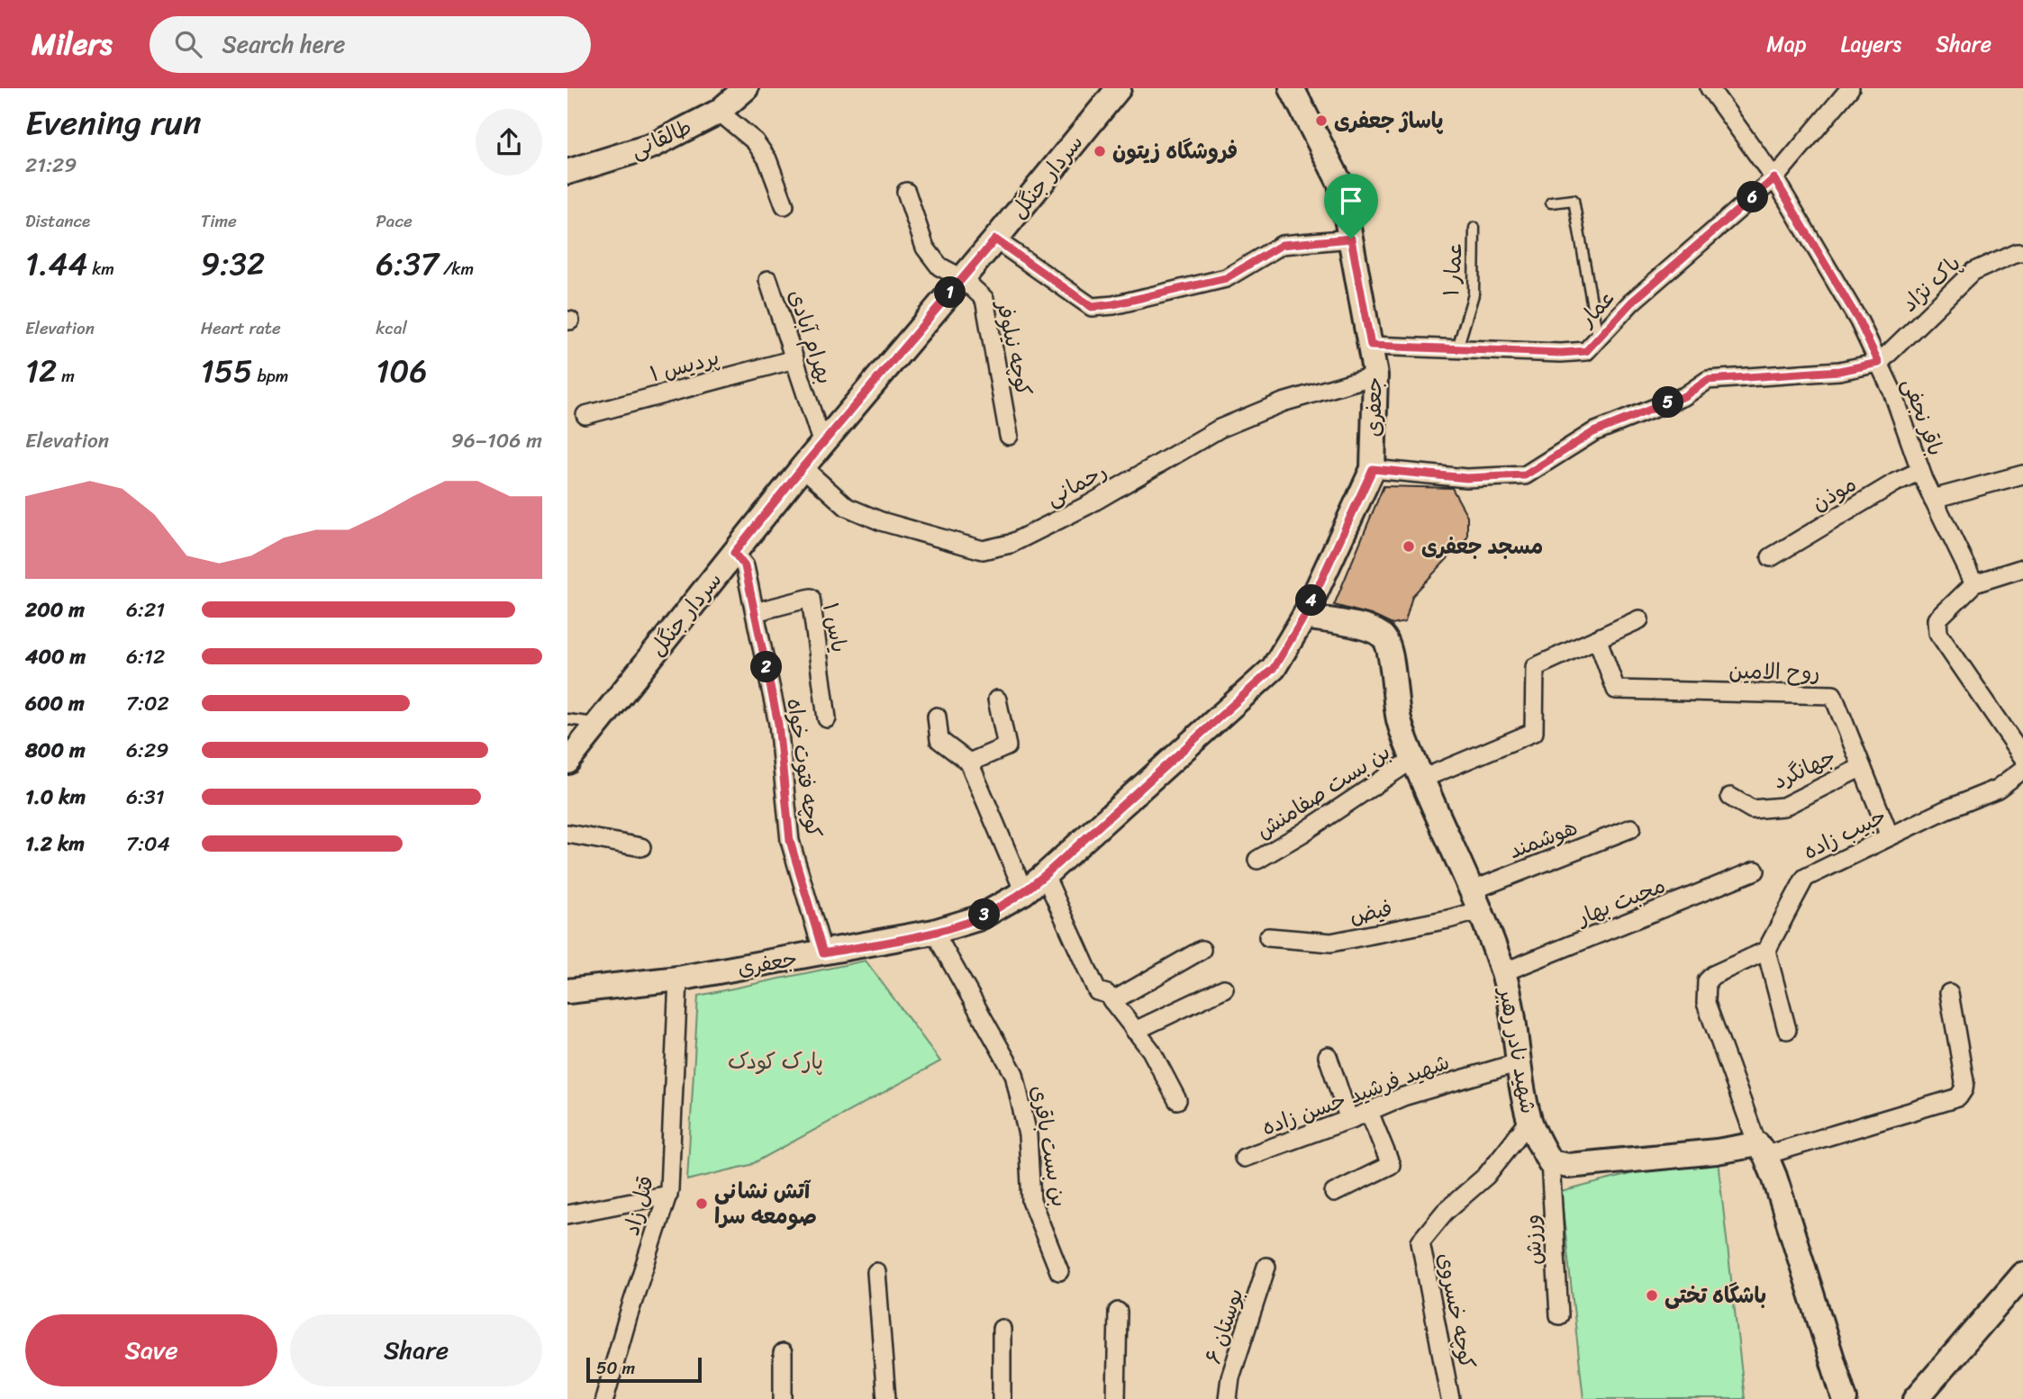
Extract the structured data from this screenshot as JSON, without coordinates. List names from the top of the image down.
{
  "streets": {
    "main road": [
      "طالقانی",
      "سردار جنگل",
      "جعفری",
      "شهید نادر رهبر"
    ],
    "street": [
      "پاک نژاد",
      "عمار",
      "بهرام آبادی",
      "کوچه نیلوفر",
      "پردیس ۱",
      "باقر نجفی",
      "رحمانی",
      "موذن",
      "یاس ۱",
      "روح الامین",
      "کوچه فتوت خواه",
      "جهانگرد",
      "بن بست صفامنش",
      "حبیب زاده",
      "هوشمند",
      "محبت بهار",
      "فیض",
      "شهید فرشید حسن زاده",
      "بن بست باقری",
      "قتل زاد",
      "ورزش",
      "کوچه خسروی",
      "بوستان ۶"
    ],
    "lane": ["عمار ۱"]
  },
  "crossings": [
    ["سردار جنگل", "بهرام آبادی"],
    ["سردار جنگل", "کوچه نیلوفر"],
    ["سردار جنگل", "رحمانی"],
    ["سردار جنگل", "کوچه فتوت خواه"],
    ["عمار ۱", "عمار"],
    ["پاک نژاد", "باقر نجفی"],
    ["عمار", "جعفری"],
    ["عمار", "باقر نجفی"],
    ["بهرام آبادی", "پردیس ۱"],
    ["جعفری", "رحمانی"],
    ["جعفری", "کوچه فتوت خواه"],
    ["جعفری", "شهید نادر رهبر"],
    ["جعفری", "بن بست باقری"],
    ["جعفری", "قتل زاد"],
    ["باقر نجفی", "موذن"],
    ["یاس ۱", "کوچه فتوت خواه"],
    ["روح الامین", "جهانگرد"],
    ["روح الامین", "حبیب زاده"],
    ["بن بست صفامنش", "شهید نادر رهبر"],
    ["هوشمند", "فیض"],
    ["هوشمند", "شهید نادر رهبر"],
    ["محبت بهار", "شهید نادر رهبر"],
    ["فیض", "شهید نادر رهبر"],
    ["شهید نادر رهبر", "شهید فرشید حسن زاده"],
    ["شهید نادر رهبر", "ورزش"],
    ["شهید نادر رهبر", "کوچه خسروی"]
  ],
  "parks": ["پارک کودک"],
  "places": [
    "پاساژ جعفری",
    "فروشگاه زیتون",
    "مسجد جعفری",
    "آتش نشانی صومعه سرا",
    "باشگاه تختی"
  ],
  "scale_bar": "50 m",
  "page": {
    "header": "Milers",
    "search": "Search here",
    "nav": ["Map", "Layers", "Share"],
    "heading": ["Evening run", "21:29"],
    "pins": [
      "6",
      "1",
      "5",
      "4",
      "2",
      "3"
    ],
    "stats": [
      ["Distance", "1.44 km"],
      ["Time", "9:32"],
      ["Pace", "6:37 /km"],
      ["Elevation", "12 m"],
      ["Heart rate", "155 bpm"],
      ["kcal", "106"]
    ],
    "chart": ["Elevation", "96–106 m"],
    "list": [
      {
        "name": "200 m",
        "note": "6:21"
      },
      {
        "name": "400 m",
        "note": "6:12"
      },
      {
        "name": "600 m",
        "note": "7:02"
      },
      {
        "name": "800 m",
        "note": "6:29"
      },
      {
        "name": "1.0 km",
        "note": "6:31"
      },
      {
        "name": "1.2 km",
        "note": "7:04"
      }
    ],
    "buttons": ["Save", "Share"],
    "scale": "50 m"
  }
}
